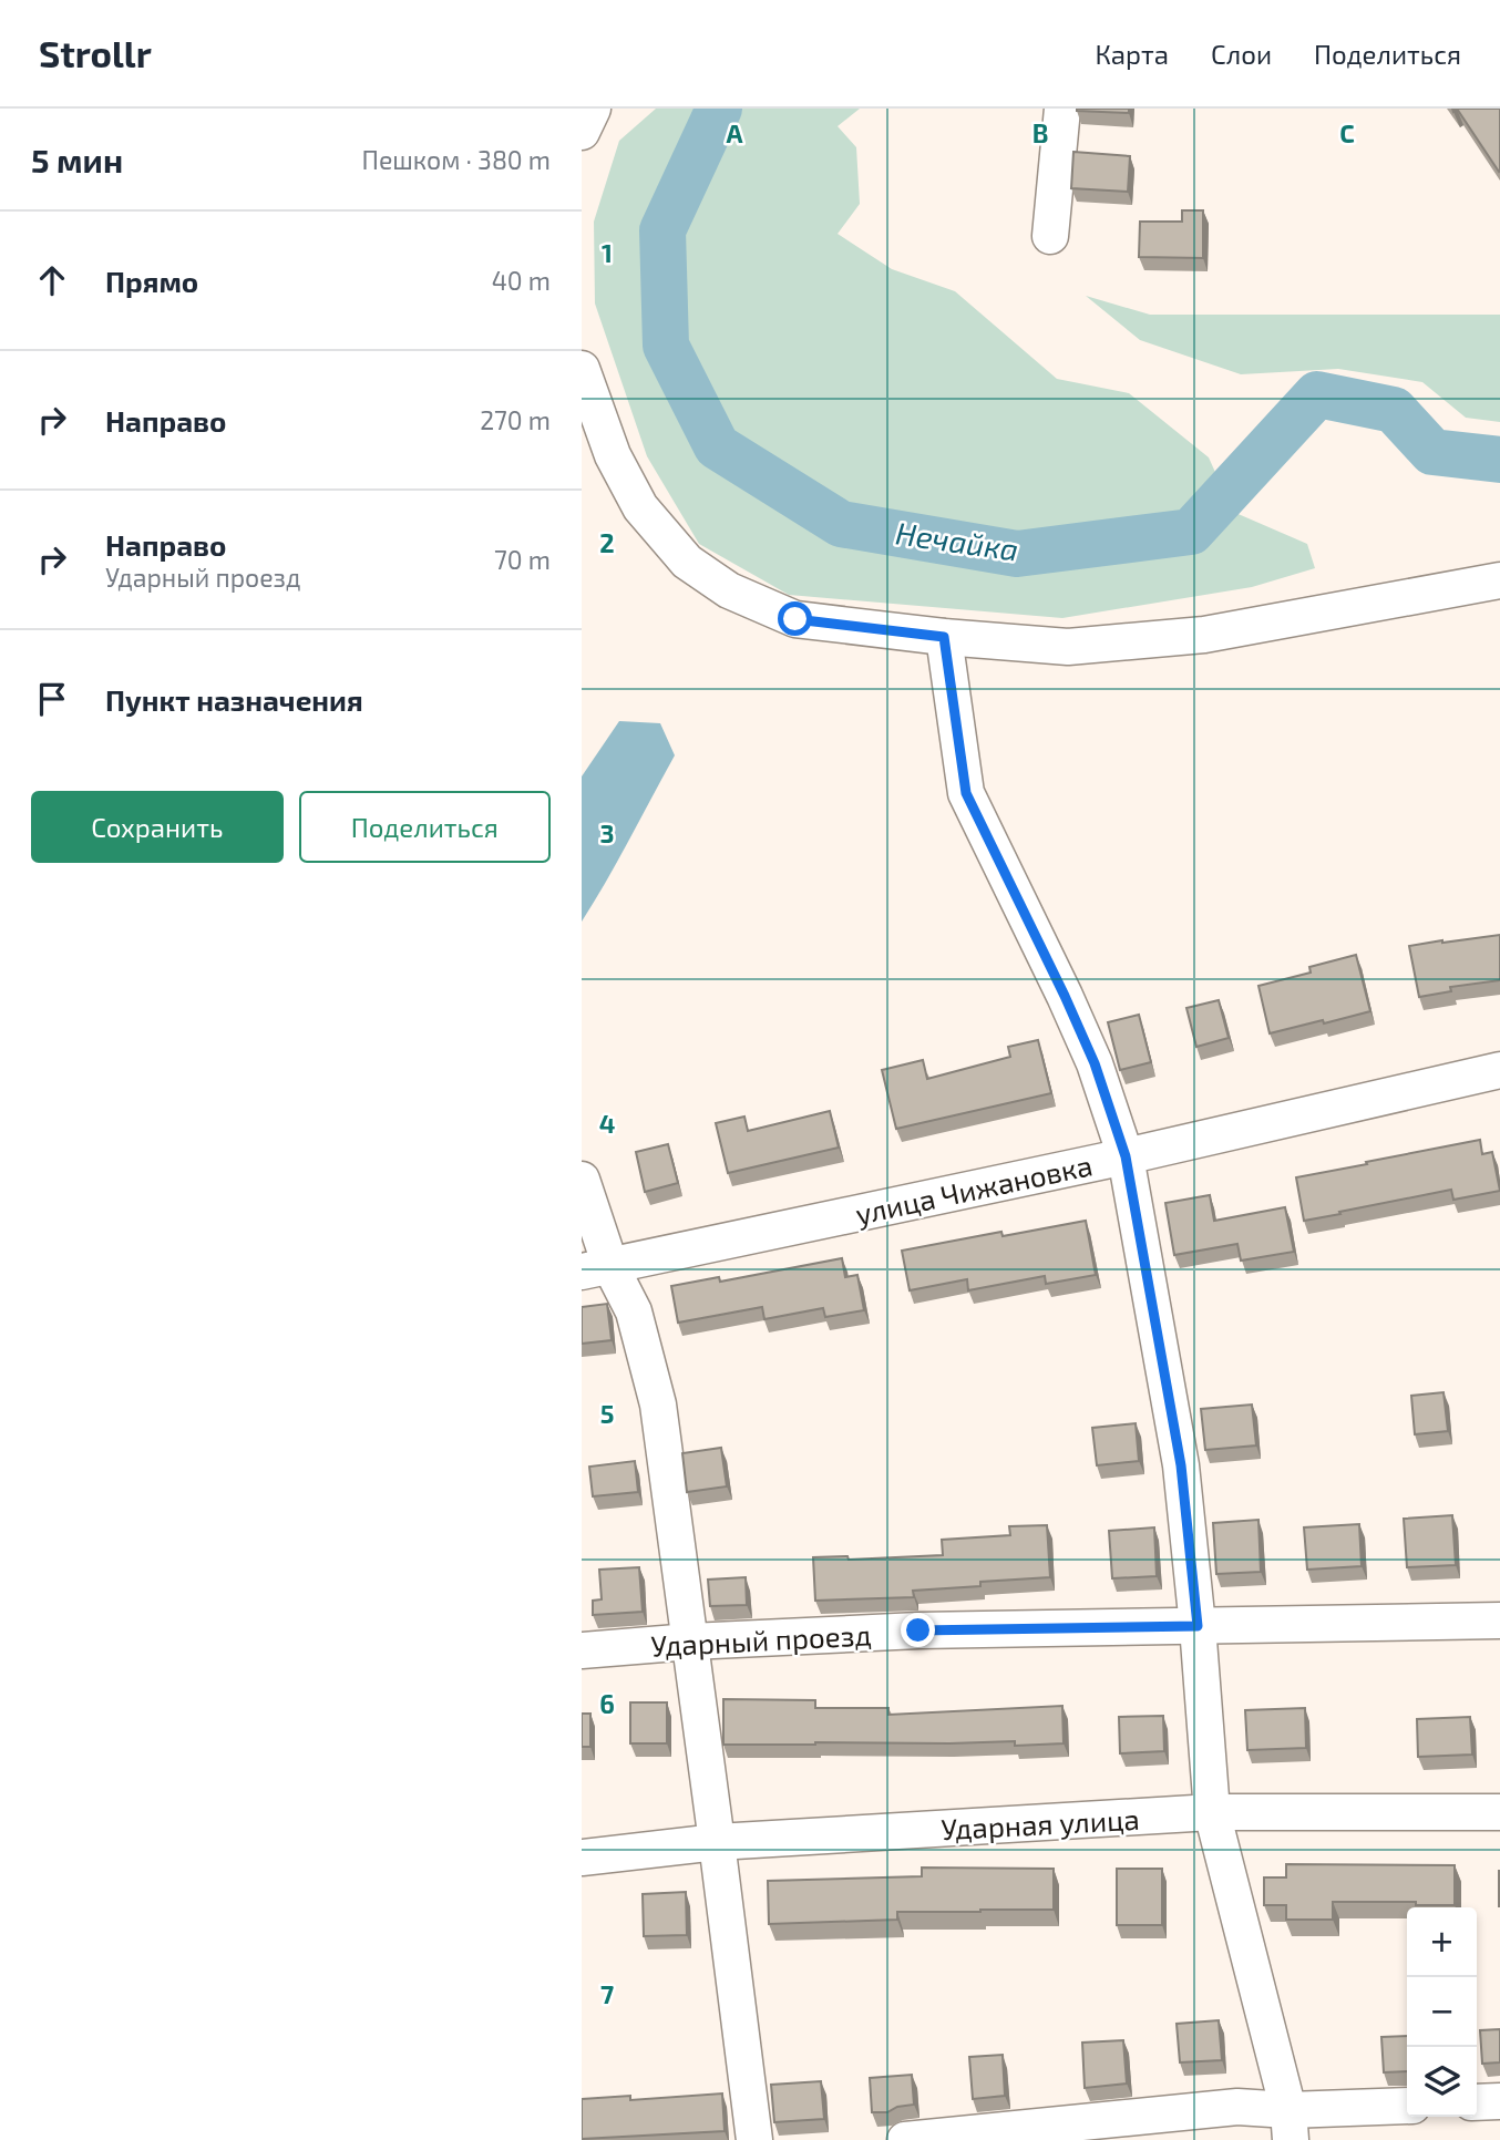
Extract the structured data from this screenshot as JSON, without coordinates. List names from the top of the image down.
{
  "streets": {
    "street": ["улица Чижановка", "Ударный проезд", "Ударная улица"]
  },
  "water": ["Нечайка"],
  "page": {
    "header": "Strollr",
    "nav": ["Карта", "Слои", "Поделиться"],
    "heading": ["5 мин", "Пешком · 380 m"],
    "list": [
      ["Прямо", "40 m"],
      ["Направо", "270 m"],
      ["Направо", "Ударный проезд", "70 m"],
      "Пункт назначения"
    ],
    "buttons": ["Сохранить", "Поделиться"],
    "map_buttons": ["+", "−"]
  },
  "grid": {
    "columns": ["A", "B", "C"],
    "rows": [
      "1",
      "2",
      "3",
      "4",
      "5",
      "6",
      "7"
    ]
  }
}
